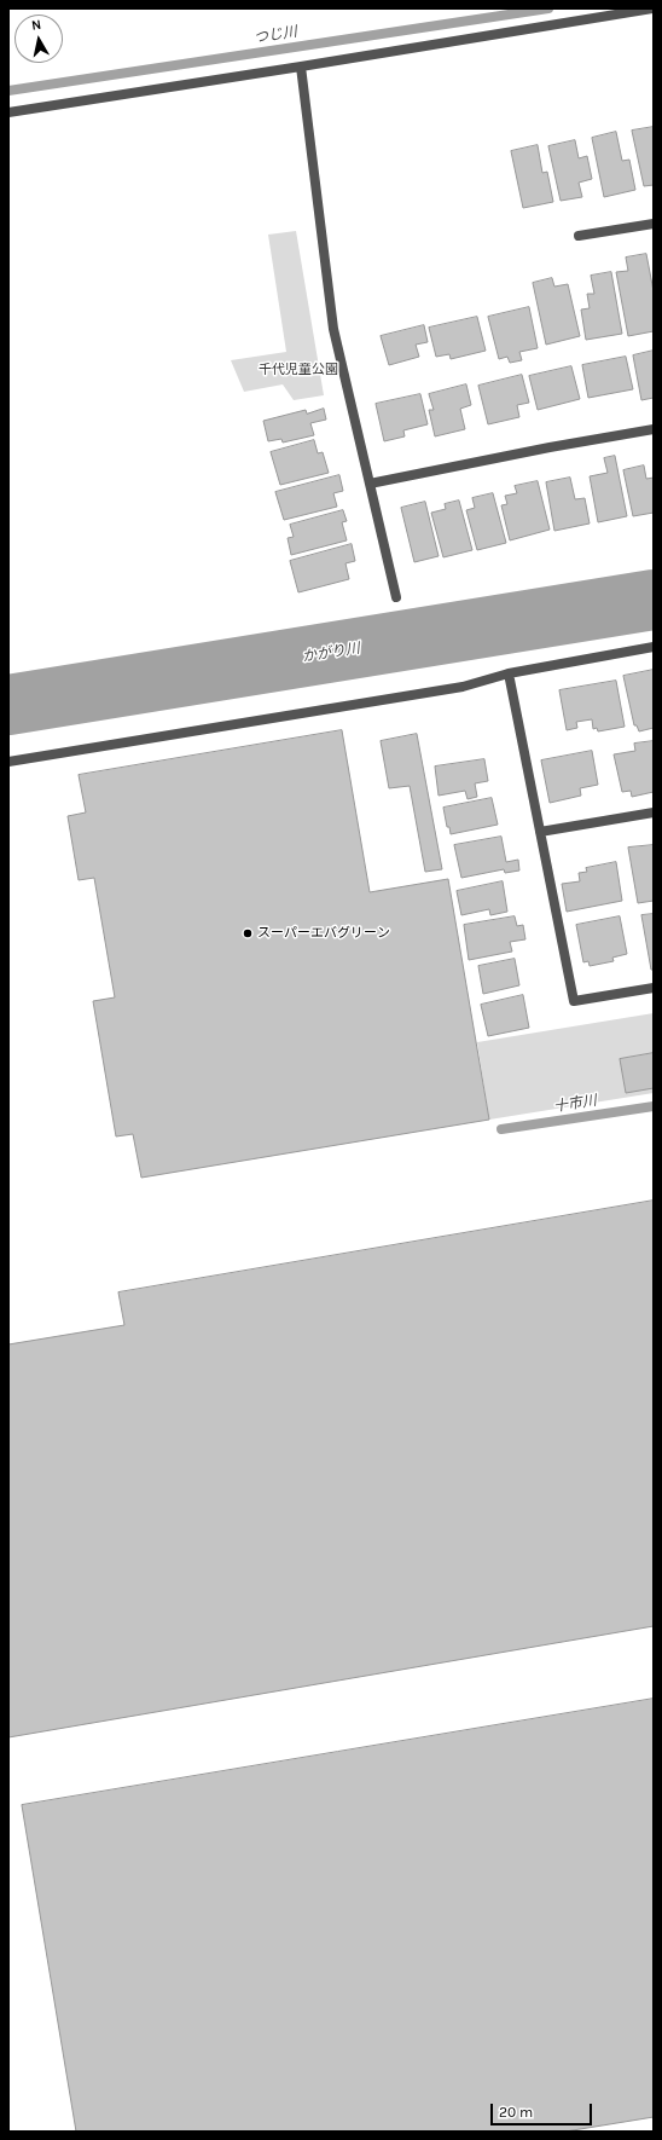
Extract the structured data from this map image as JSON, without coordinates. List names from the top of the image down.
{
  "water": ["つじ川", "かがり川", "十市川"],
  "parks": ["千代児童公園"],
  "places": ["スーパーエバグリーン"],
  "scale_bar": "20 m",
  "north": "top"
}
